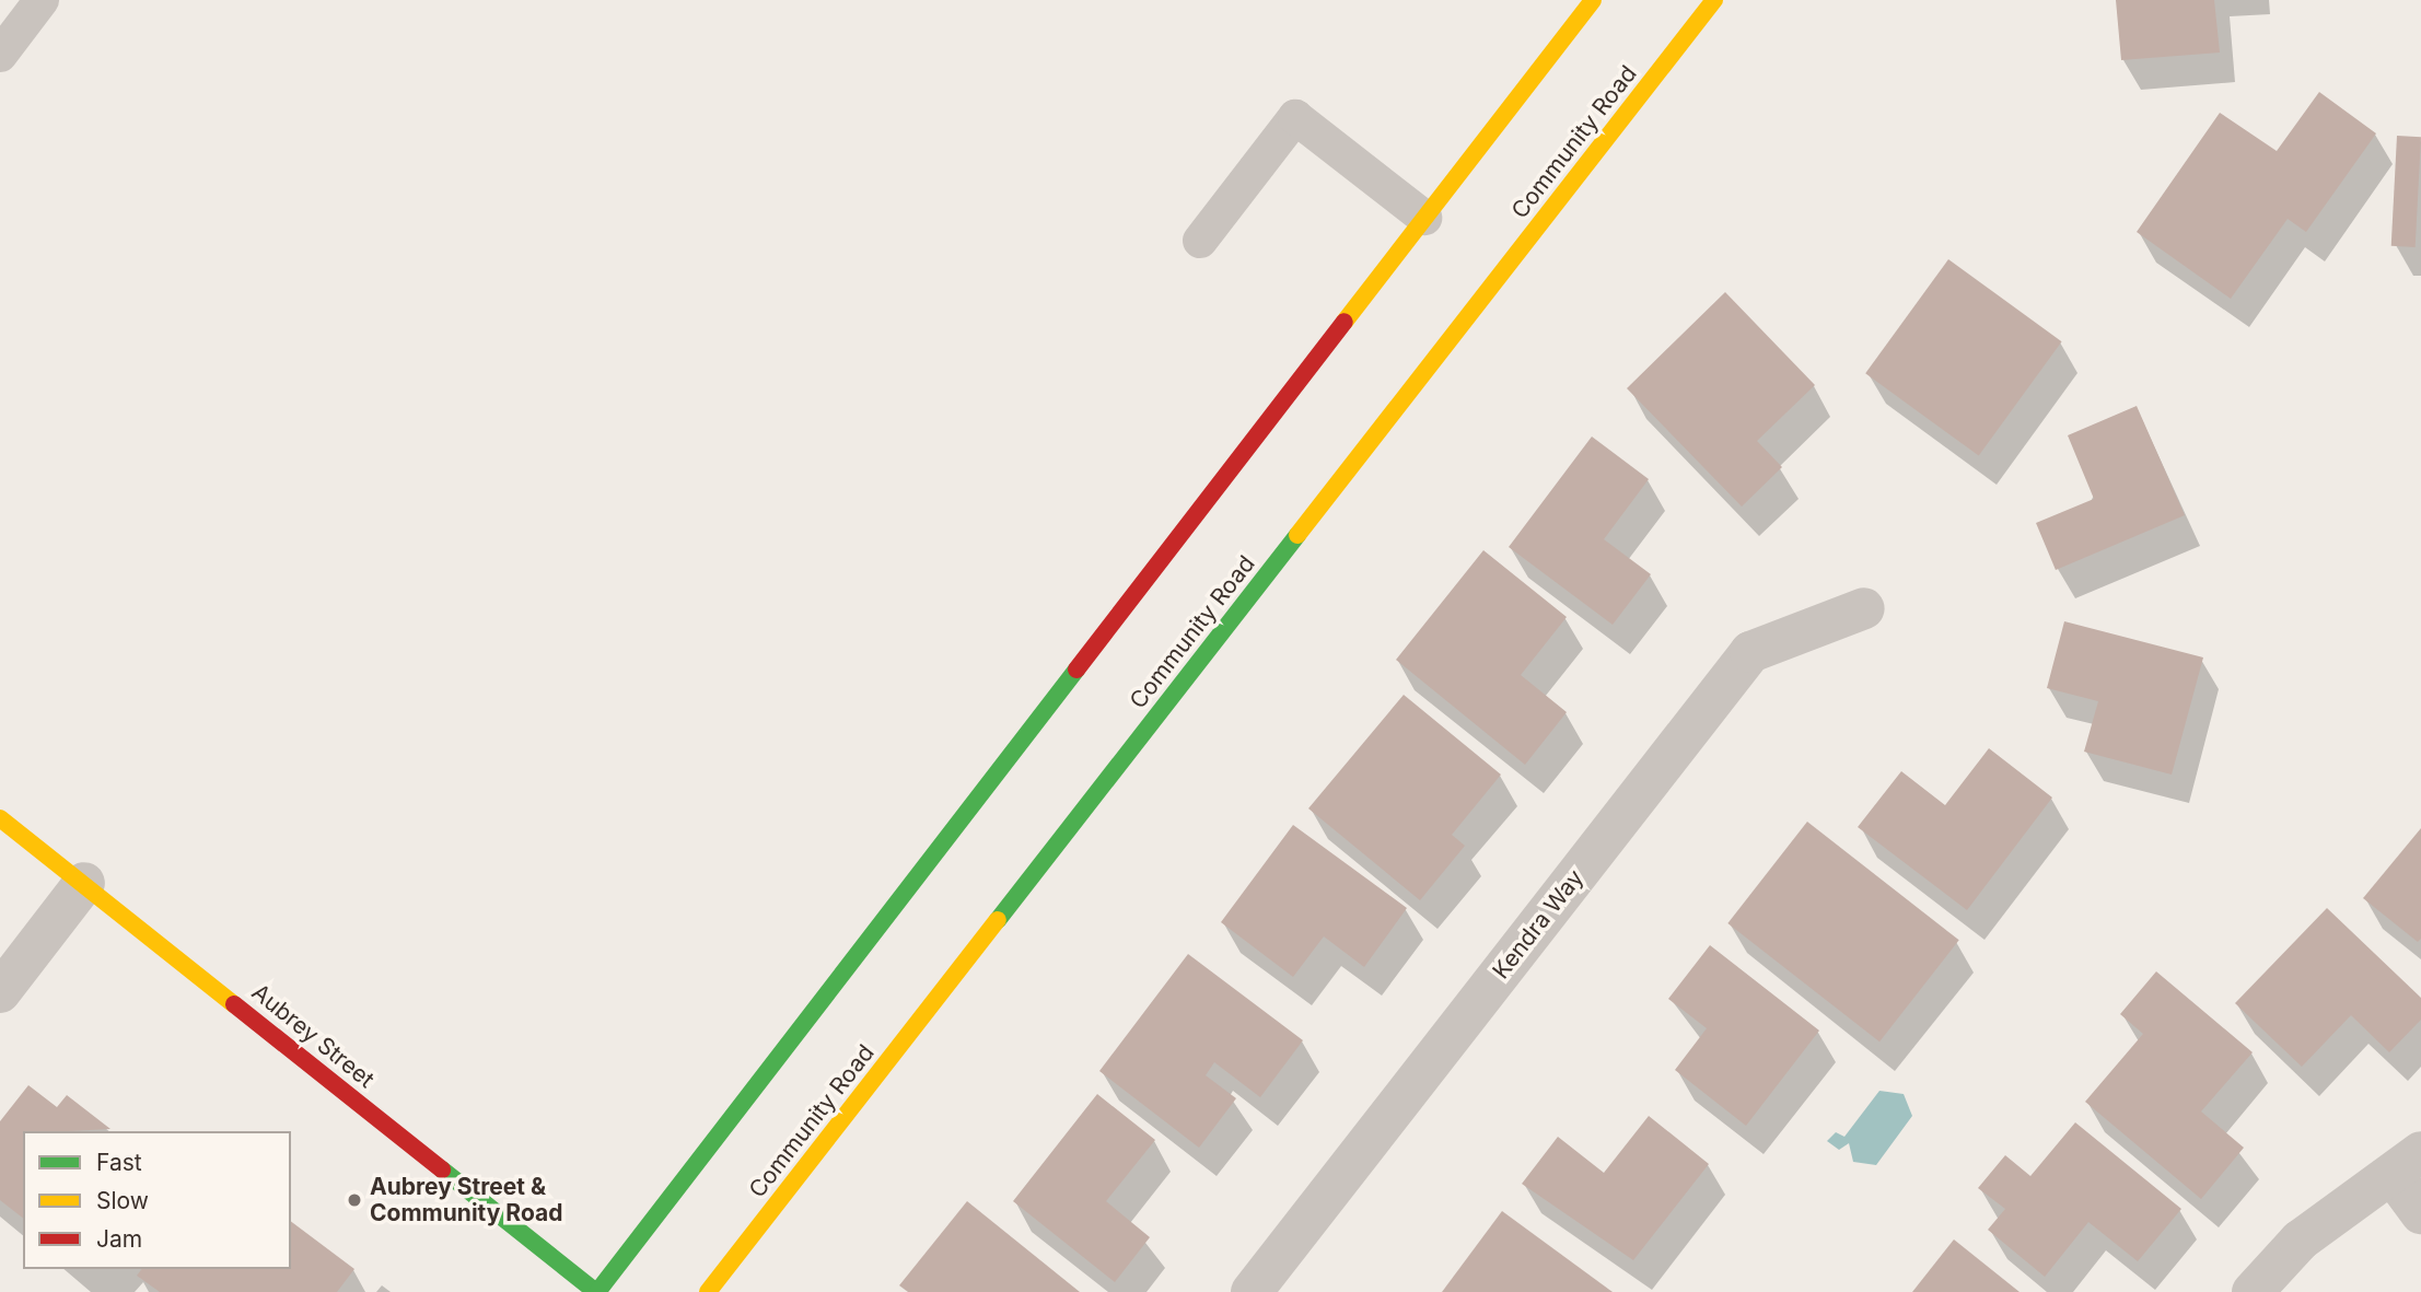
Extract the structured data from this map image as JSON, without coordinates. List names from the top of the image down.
{
  "streets": {
    "main road": ["Community Road", "Aubrey Street"],
    "street": ["Kendra Way"]
  },
  "places": ["Aubrey Street & Community Road"],
  "legend": ["Fast", "Slow", "Jam"]
}
